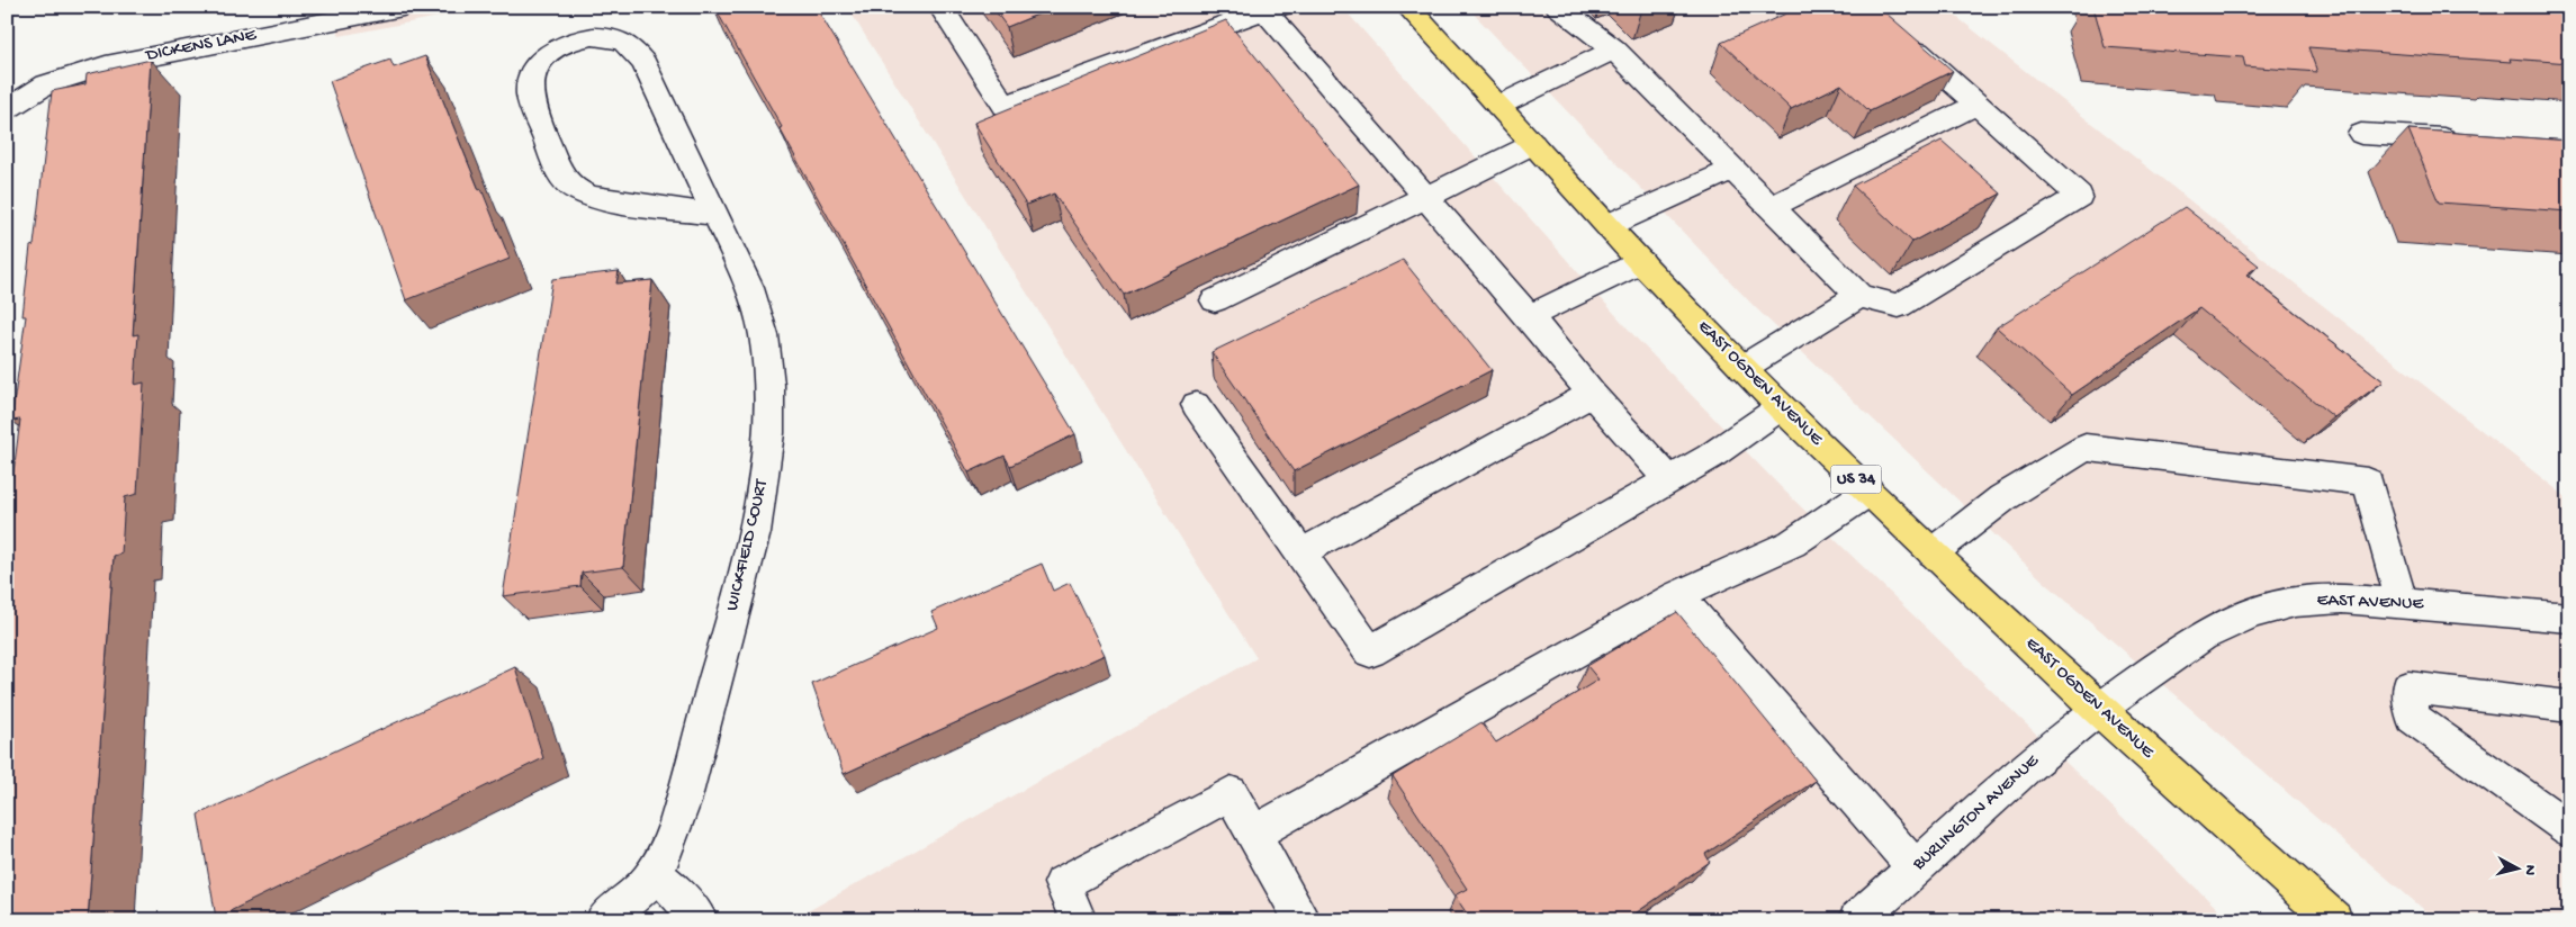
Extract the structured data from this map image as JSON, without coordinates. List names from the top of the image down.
{
  "streets": {
    "main road": ["EAST OGDEN AVENUE", "US 34"],
    "street": [
      "DICKENS LANE",
      "WICKFIELD COURT",
      "EAST AVENUE",
      "BURLINGTON AVENUE"
    ]
  },
  "crossings": [
    ["EAST OGDEN AVENUE", "EAST AVENUE"],
    ["EAST OGDEN AVENUE", "BURLINGTON AVENUE"],
    ["EAST AVENUE", "BURLINGTON AVENUE"]
  ],
  "north": "right"
}
